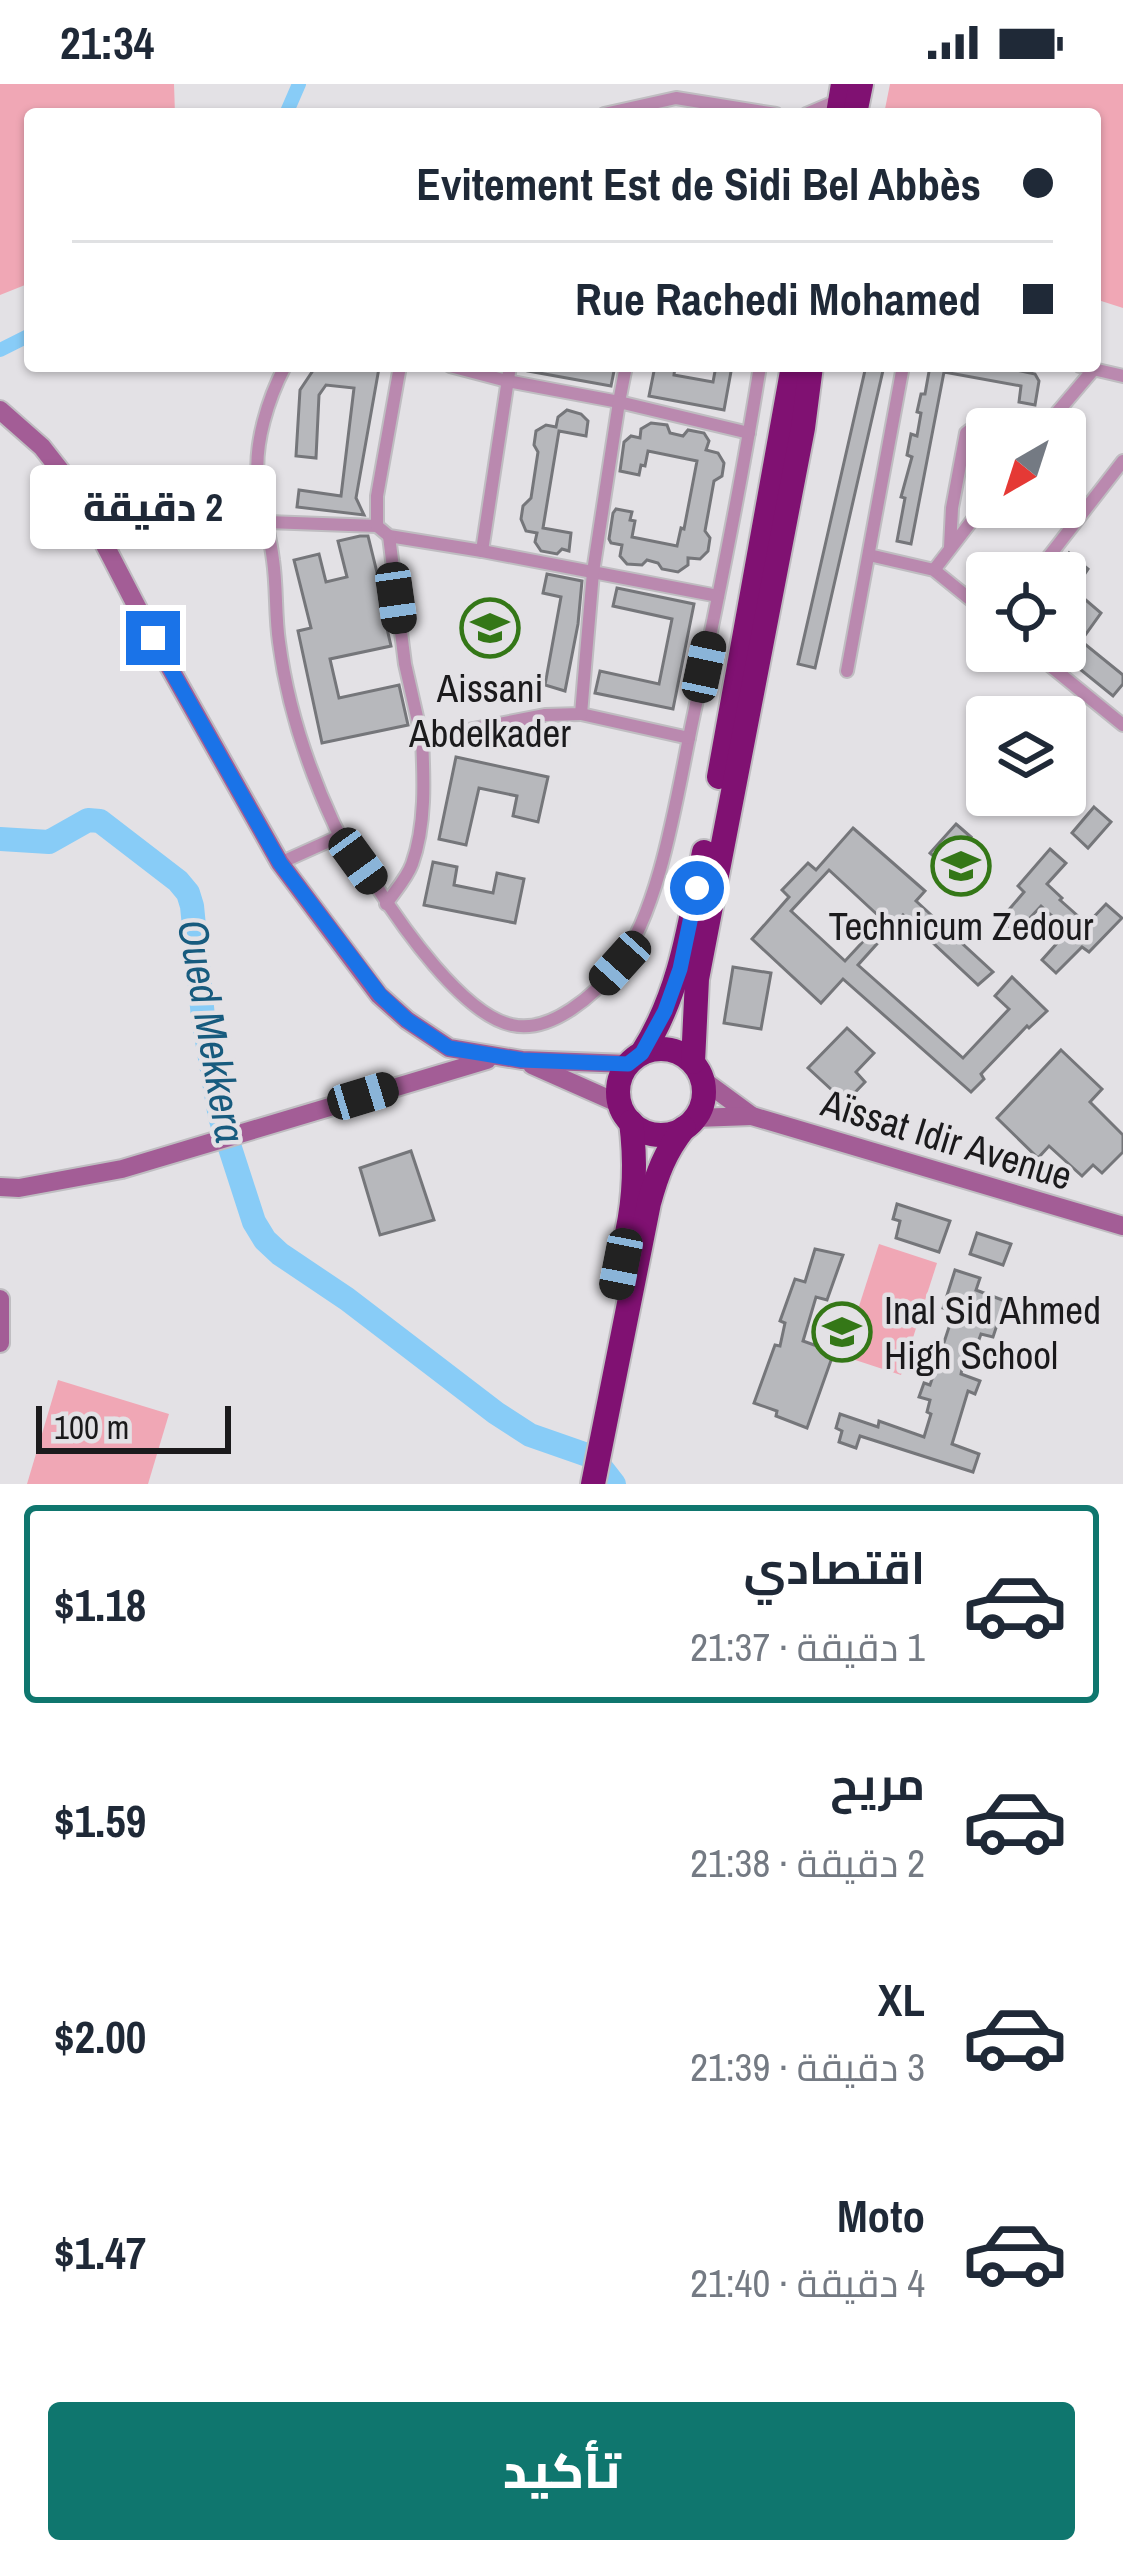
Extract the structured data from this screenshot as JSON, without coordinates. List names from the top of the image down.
{
  "streets": {
    "main road": ["Aïssat Idir Avenue"]
  },
  "water": ["Oued Mekkera"],
  "places": {
    "school or university": ["Aissani Abdelkader", "Technicum Zedour", "Inal Sid Ahmed High School"]
  },
  "scale_bar": "100 m",
  "north": "bottom left",
  "page": {
    "status": "21:34",
    "banner": ["Evitement Est de Sidi Bel Abbès", "Rue Rachedi Mohamed"],
    "bubble": "2 دقيقة",
    "scale": "100 m",
    "list": [
      {
        "name": "اقتصادي",
        "note": "1 دقيقة · 21:37",
        "value": "$1.18"
      },
      {
        "name": "مريح",
        "note": "2 دقيقة · 21:38",
        "value": "$1.59"
      },
      {
        "name": "XL",
        "note": "3 دقيقة · 21:39",
        "value": "$2.00"
      },
      {
        "name": "Moto",
        "note": "4 دقيقة · 21:40",
        "value": "$1.47"
      }
    ],
    "buttons": "تأكيد"
  }
}
